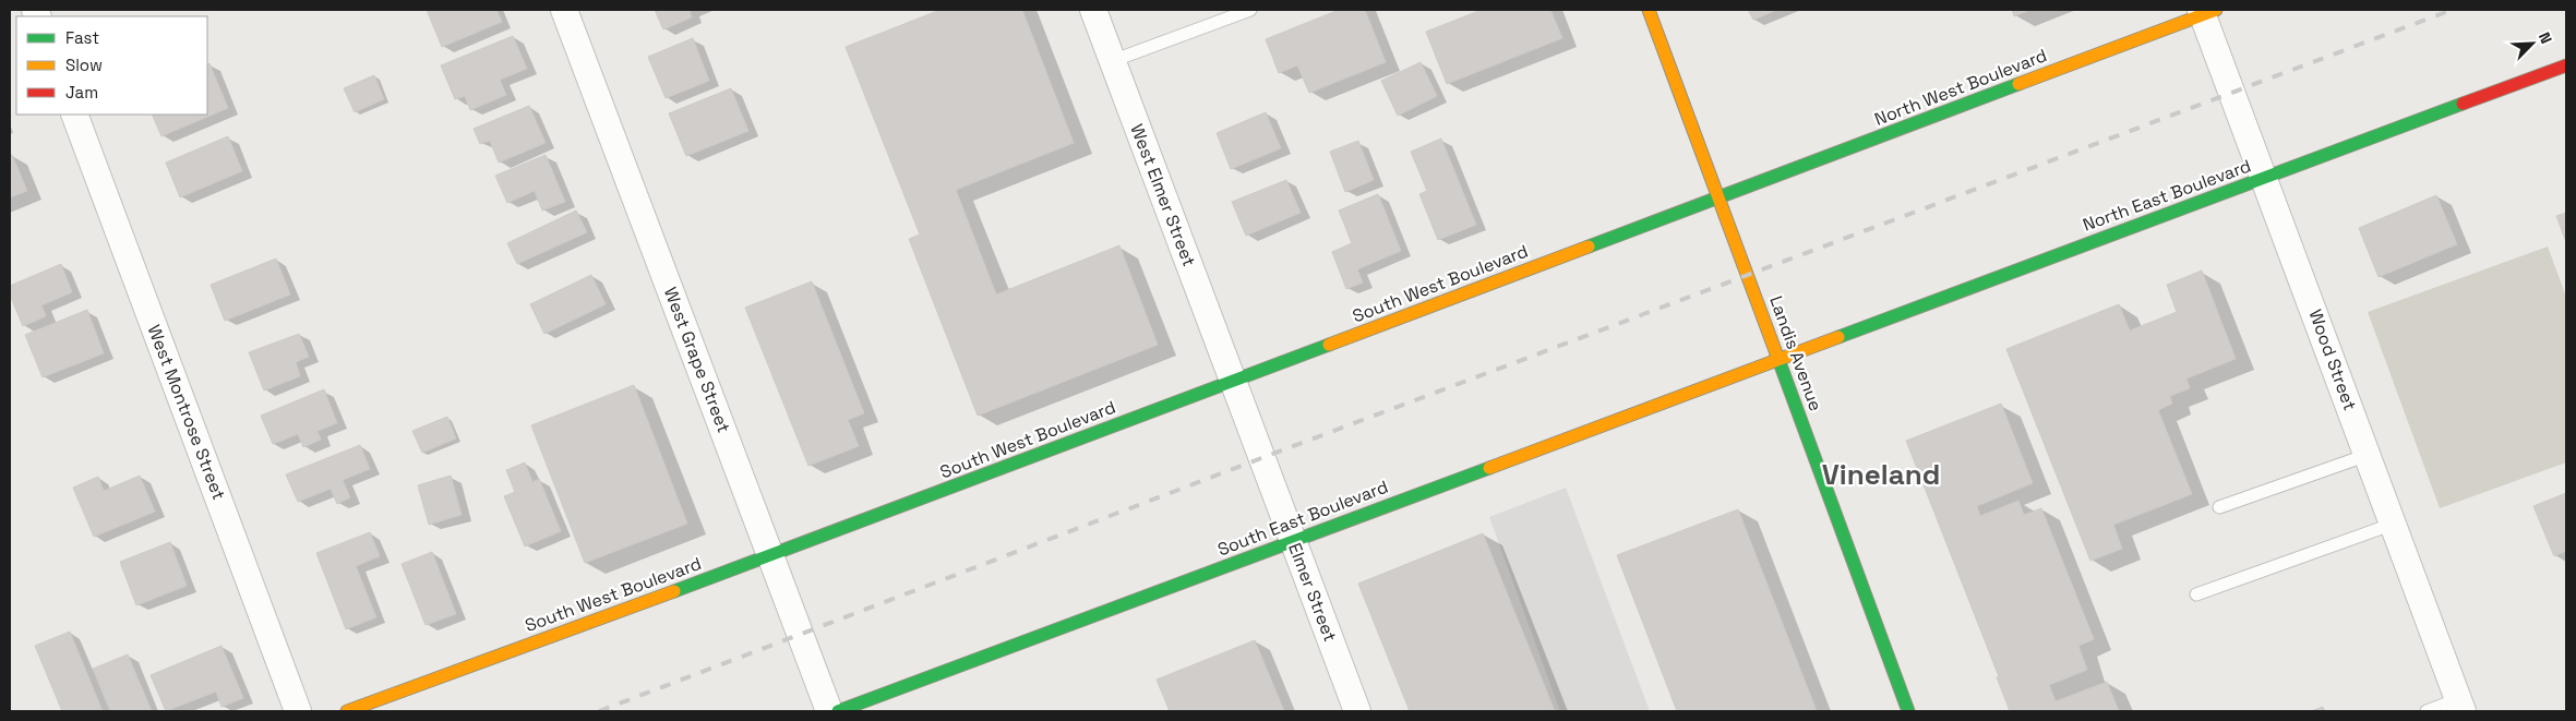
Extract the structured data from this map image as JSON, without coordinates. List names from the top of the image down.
{
  "streets": {
    "main road": [
      "North West Boulevard",
      "North East Boulevard",
      "South West Boulevard",
      "Landis Avenue",
      "South East Boulevard"
    ],
    "street": [
      "West Elmer Street",
      "West Grape Street",
      "Wood Street",
      "West Montrose Street",
      "Elmer Street"
    ]
  },
  "crossings": [
    ["North West Boulevard", "South West Boulevard"],
    ["North West Boulevard", "Landis Avenue"],
    ["North West Boulevard", "Wood Street"],
    ["West Elmer Street", "South West Boulevard"],
    ["West Elmer Street", "Elmer Street"],
    ["North East Boulevard", "Landis Avenue"],
    ["North East Boulevard", "Wood Street"],
    ["North East Boulevard", "South East Boulevard"],
    ["South West Boulevard", "Landis Avenue"],
    ["South West Boulevard", "West Grape Street"],
    ["South West Boulevard", "Elmer Street"],
    ["Landis Avenue", "South East Boulevard"],
    ["South East Boulevard", "Elmer Street"]
  ],
  "districts": ["Vineland"],
  "legend": ["Fast", "Slow", "Jam"],
  "north": "top right"
}
